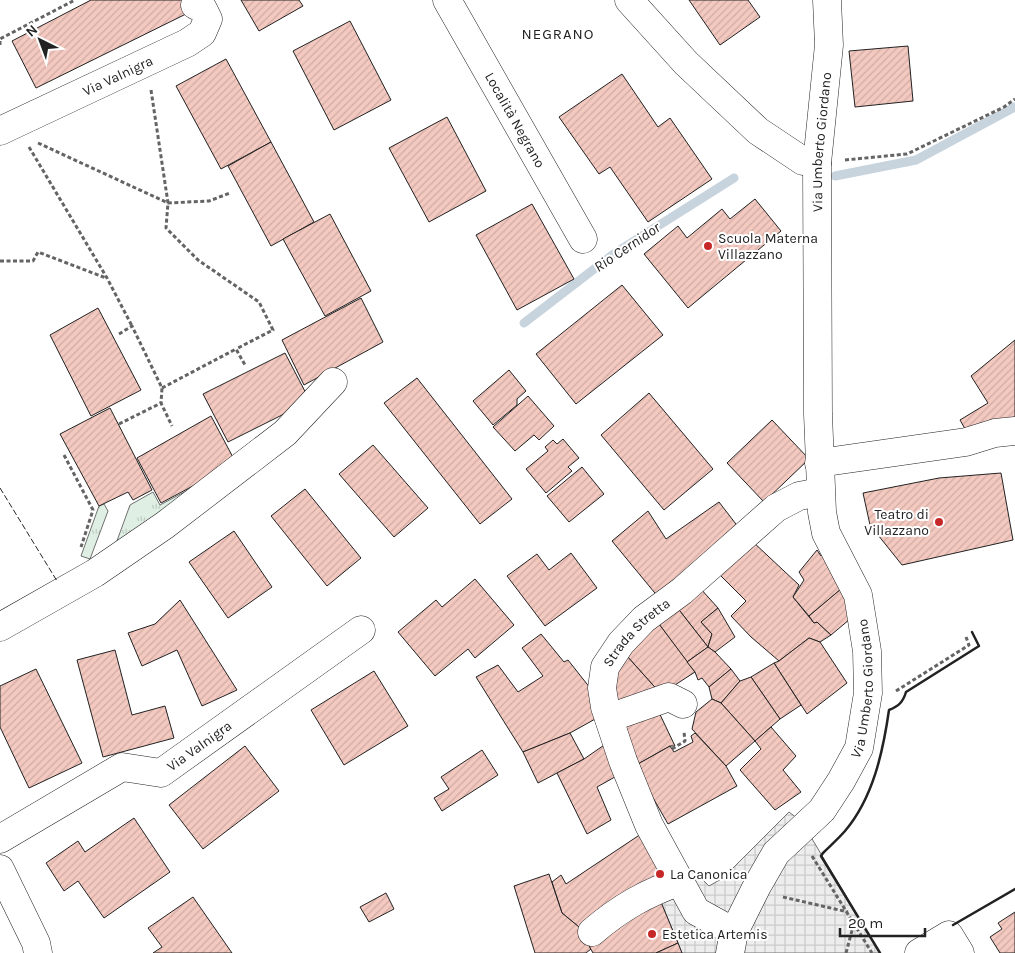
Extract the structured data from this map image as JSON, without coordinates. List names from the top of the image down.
{
  "streets": {
    "street": [
      "Via Valnigra",
      "Località Negrano",
      "Via Umberto Giordano",
      "Strada Stretta"
    ]
  },
  "crossings": [
    ["Via Umberto Giordano", "Strada Stretta"]
  ],
  "districts": ["NEGRANO"],
  "water": ["Rio Cernidor"],
  "places": [
    "Scuola Materna Villazzano",
    "Teatro di Villazzano",
    "La Canonica",
    "Estetica Artemis"
  ],
  "scale_bar": "20 m",
  "north": "top left"
}
